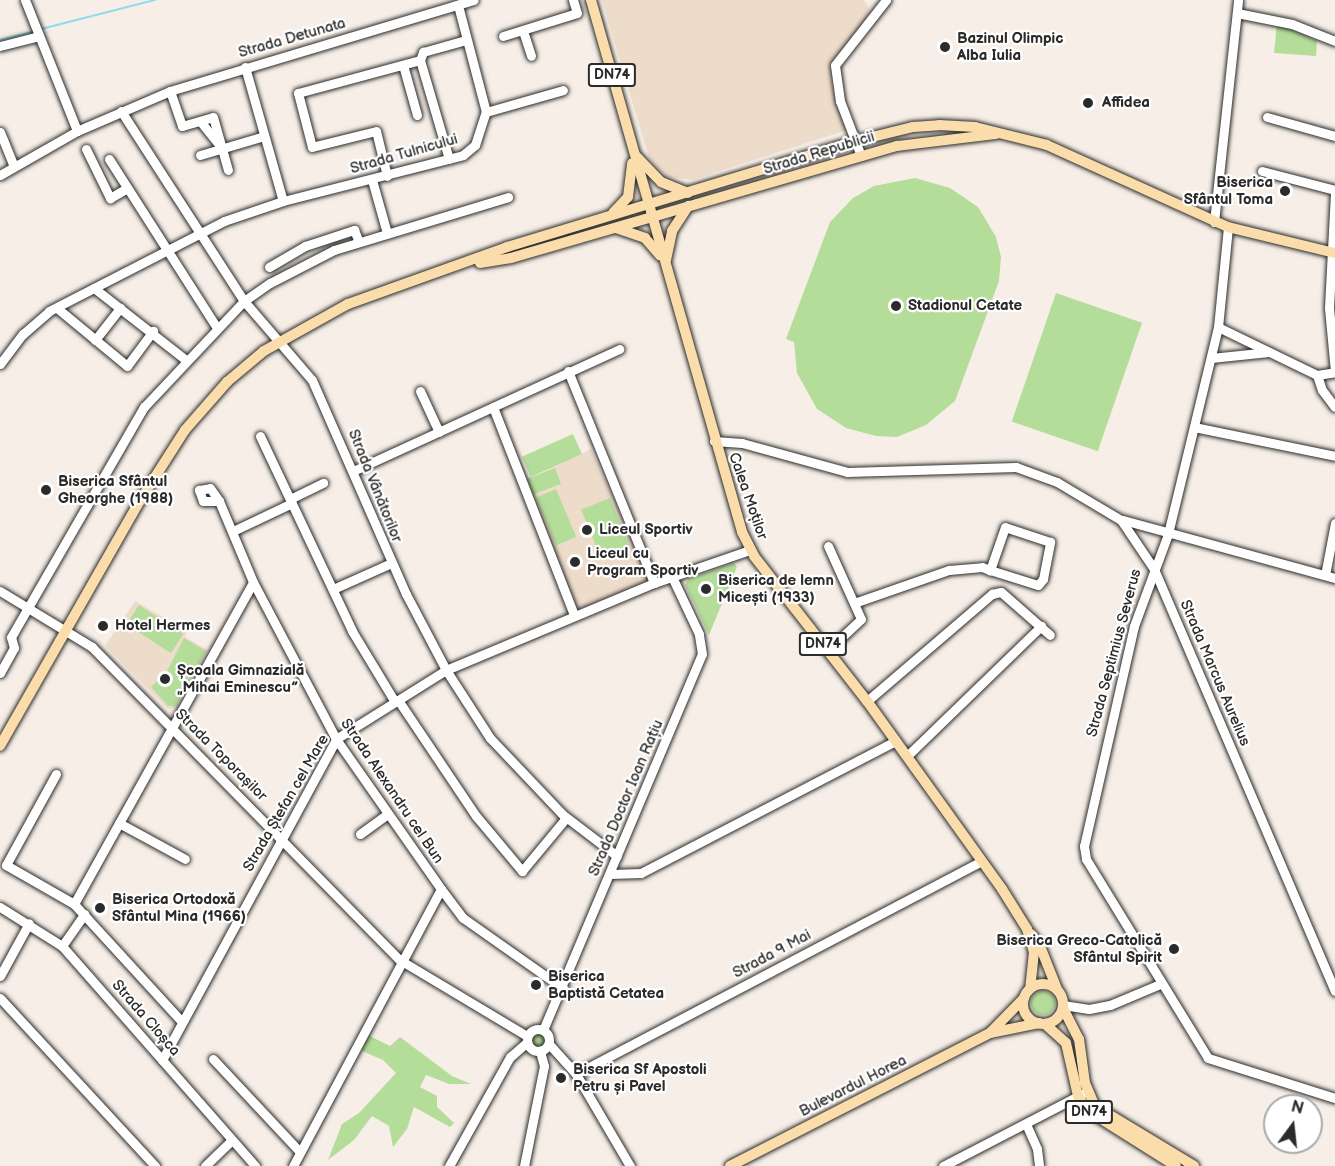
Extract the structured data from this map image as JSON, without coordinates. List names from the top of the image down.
{
  "streets": {
    "main road": [
      "DN74",
      "Strada Republicii",
      "Calea Moților",
      "Bulevardul Horea"
    ],
    "street": [
      "Strada Detunata",
      "Strada Tulnicului",
      "Strada Vânătorilor",
      "Strada Septimius Severus",
      "Strada Marcus Aurelius",
      "Strada Toporașilor",
      "Strada Alexandru cel Bun",
      "Strada Doctor Ioan Rațiu",
      "Strada Ștefan cel Mare",
      "Strada 9 Mai",
      "Strada Cloșca"
    ]
  },
  "crossings": [
    ["Strada Detunata", "Strada Vânătorilor"],
    ["Strada Republicii", "Calea Moților"],
    ["Strada Tulnicului", "Strada Vânătorilor"],
    ["Strada Vânătorilor", "Strada Doctor Ioan Rațiu"],
    ["Strada Vânătorilor", "Strada Ștefan cel Mare"],
    ["Calea Moților", "Strada Septimius Severus"],
    ["Calea Moților", "Strada Ștefan cel Mare"],
    ["Calea Moților", "Strada 9 Mai"],
    ["Strada Septimius Severus", "Strada Marcus Aurelius"],
    ["Strada Toporașilor", "Strada Doctor Ioan Rațiu"],
    ["Strada Toporașilor", "Strada Ștefan cel Mare"],
    ["Strada Alexandru cel Bun", "Strada Doctor Ioan Rațiu"],
    ["Strada Alexandru cel Bun", "Strada Ștefan cel Mare"],
    ["Strada Doctor Ioan Rațiu", "Strada Ștefan cel Mare"],
    ["Strada Ștefan cel Mare", "Strada Cloșca"]
  ],
  "places": [
    "Bazinul Olimpic Alba Iulia",
    "Affidea",
    "Biserica Sfântul Toma",
    "Stadionul Cetate",
    "Biserica Sfântul Gheorghe (1988)",
    "Liceul Sportiv",
    "Liceul cu Program Sportiv",
    "Biserica de lemn Micești (1933)",
    "Hotel Hermes",
    "Școala Gimnazială „Mihai Eminescu”",
    "Biserica Ortodoxă Sfântul Mina (1966)",
    "Biserica Greco-Catolică Sfântul Spirit",
    "Biserica Baptistă Cetatea",
    "Biserica Sf Apostoli Petru și Pavel"
  ],
  "north": "top"
}
